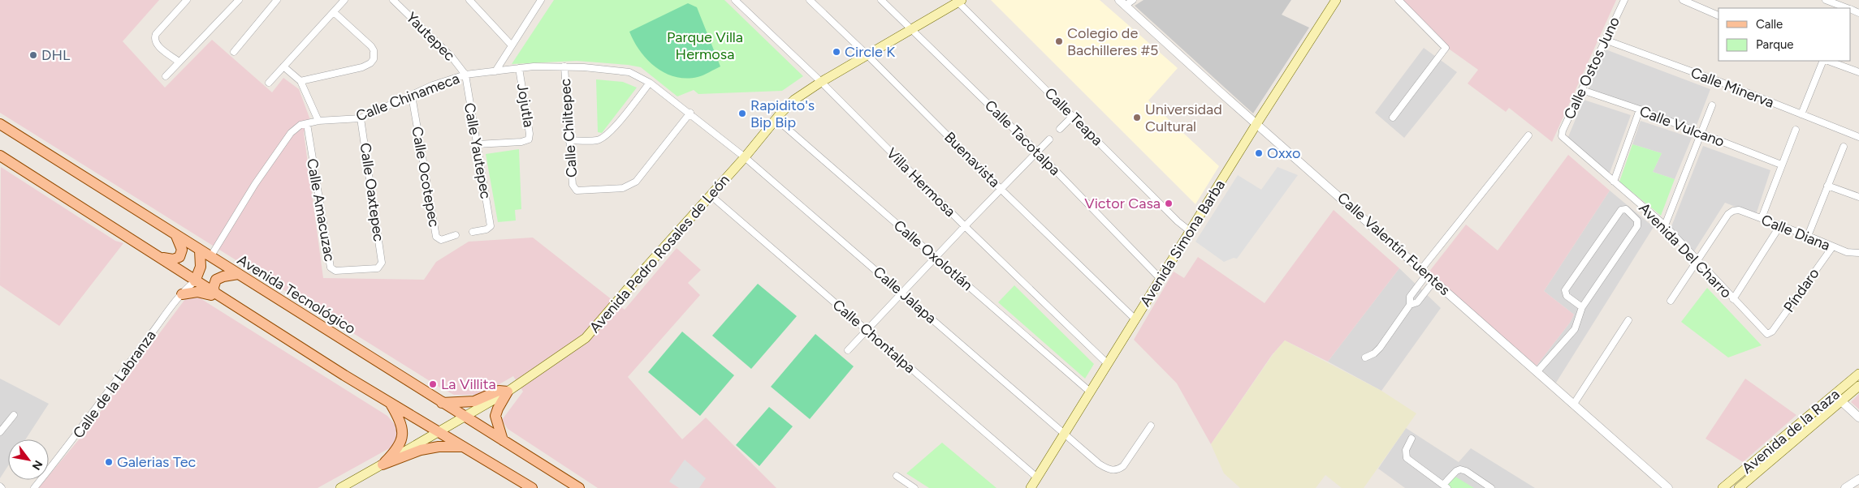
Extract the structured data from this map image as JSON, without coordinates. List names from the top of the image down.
{
  "streets": {
    "main road": [
      "Avenida Simona Barba",
      "Avenida Pedro Rosales de León",
      "Avenida Tecnológico",
      "Avenida de la Raza"
    ],
    "street": [
      "Yautepec",
      "Calle Ostos Juno",
      "Calle Minerva",
      "Calle Chinameca",
      "Jojutla",
      "Calle Teapa",
      "Calle Vulcano",
      "Calle Chiltepec",
      "Calle Tacotalpa",
      "Calle Yautepec",
      "Buenavista",
      "Calle Ocotepec",
      "Villa Hermosa",
      "Calle Oaxtepec",
      "Calle Amacuzac",
      "Calle Diana",
      "Calle Valentín Fuentes",
      "Avenida Del Charro",
      "Calle Oxolotlán",
      "Píndaro",
      "Calle Jalapa",
      "Calle Chontalpa",
      "Calle de la Labranza"
    ]
  },
  "crossings": [
    ["Yautepec", "Calle Chinameca"],
    ["Yautepec", "Calle Yautepec"],
    ["Calle Ostos Juno", "Calle Minerva"],
    ["Calle Ostos Juno", "Calle Vulcano"],
    ["Calle Ostos Juno", "Avenida Del Charro"],
    ["Calle Chinameca", "Jojutla"],
    ["Calle Chinameca", "Calle Chiltepec"],
    ["Calle Chinameca", "Calle Yautepec"],
    ["Calle Chinameca", "Calle Ocotepec"],
    ["Calle Chinameca", "Calle Oaxtepec"],
    ["Calle Chinameca", "Calle Amacuzac"],
    ["Calle Chinameca", "Avenida Pedro Rosales de León"],
    ["Calle Chinameca", "Avenida Tecnológico"],
    ["Calle Chinameca", "Calle Jalapa"],
    ["Jojutla", "Calle Yautepec"],
    ["Calle Teapa", "Avenida Simona Barba"],
    ["Calle Teapa", "Avenida Pedro Rosales de León"],
    ["Calle Tacotalpa", "Avenida Simona Barba"],
    ["Calle Tacotalpa", "Avenida Pedro Rosales de León"],
    ["Buenavista", "Avenida Simona Barba"],
    ["Buenavista", "Avenida Pedro Rosales de León"],
    ["Villa Hermosa", "Avenida Simona Barba"],
    ["Villa Hermosa", "Avenida Pedro Rosales de León"],
    ["Calle Oaxtepec", "Calle Amacuzac"],
    ["Calle Diana", "Avenida Del Charro"],
    ["Calle Diana", "Píndaro"],
    ["Avenida Simona Barba", "Calle Valentín Fuentes"],
    ["Avenida Simona Barba", "Calle Oxolotlán"],
    ["Avenida Simona Barba", "Calle Jalapa"],
    ["Avenida Simona Barba", "Calle Chontalpa"],
    ["Avenida Del Charro", "Píndaro"],
    ["Avenida Pedro Rosales de León", "Calle Oxolotlán"],
    ["Avenida Pedro Rosales de León", "Avenida Tecnológico"],
    ["Avenida Pedro Rosales de León", "Calle Jalapa"],
    ["Avenida Pedro Rosales de León", "Calle Chontalpa"]
  ],
  "parks": ["Parque Villa Hermosa"],
  "places": [
    "Colegio de Bachilleres #5",
    "Circle K",
    "DHL",
    "Rapidito's Bip Bip",
    "Universidad Cultural",
    "Oxxo",
    "Victor Casa",
    "La Villita",
    "Galerias Tec"
  ],
  "legend": ["Calle", "Parque"],
  "north": "bottom right"
}
